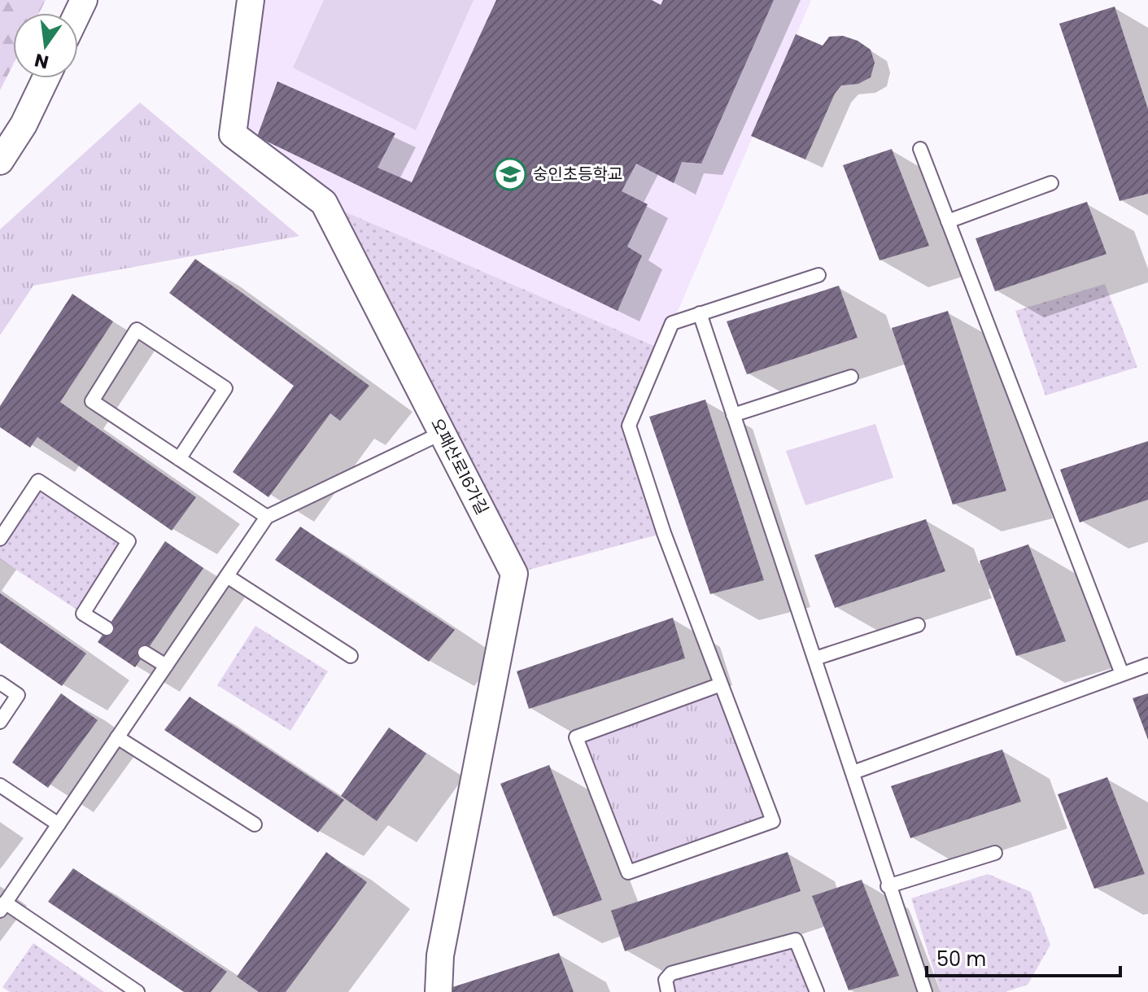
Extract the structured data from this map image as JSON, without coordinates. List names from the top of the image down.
{
  "streets": {
    "street": ["오패산로16가길"]
  },
  "places": {
    "school or university": ["숭인초등학교"]
  },
  "scale_bar": "50 m",
  "north": "bottom"
}
